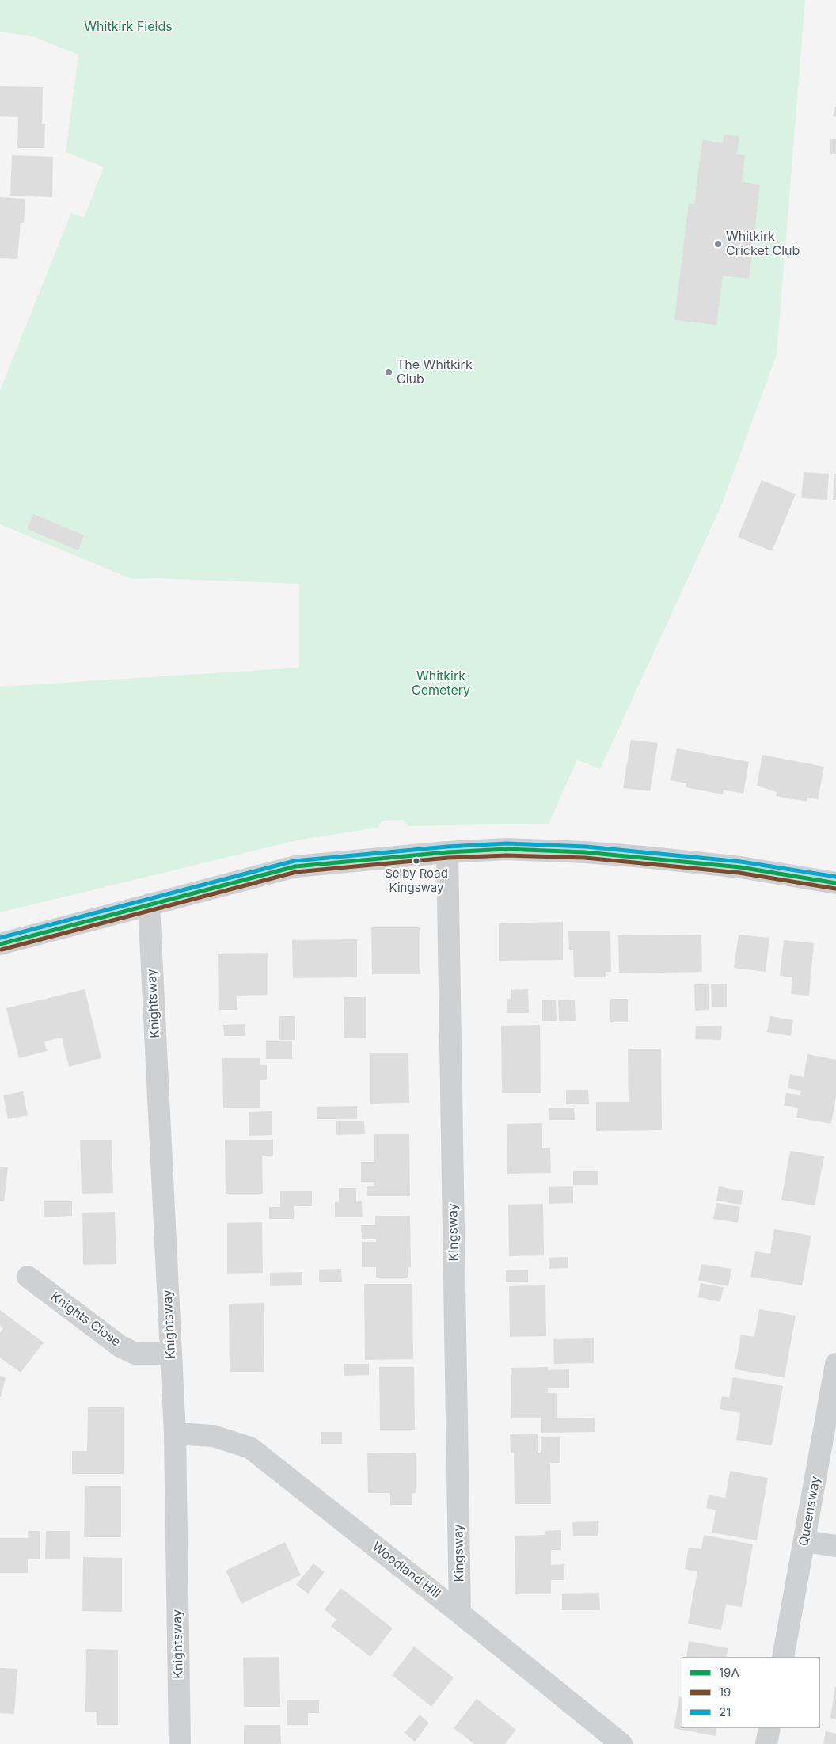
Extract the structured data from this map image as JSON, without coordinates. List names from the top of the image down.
{
  "streets": {
    "street": [
      "Knightsway",
      "Kingsway",
      "Knights Close",
      "Queensway",
      "Woodland Hill"
    ]
  },
  "crossings": [
    ["Knightsway", "Knights Close"],
    ["Knightsway", "Woodland Hill"],
    ["Kingsway", "Woodland Hill"]
  ],
  "parks": ["Whitkirk Fields", "Whitkirk Cemetery"],
  "places": ["Whitkirk Cricket Club", "The Whitkirk Club", "Selby Road Kingsway"],
  "lines": ["transit line 21", "transit line 19A", "transit line 19"],
  "legend": ["19A", "19", "21"]
}
